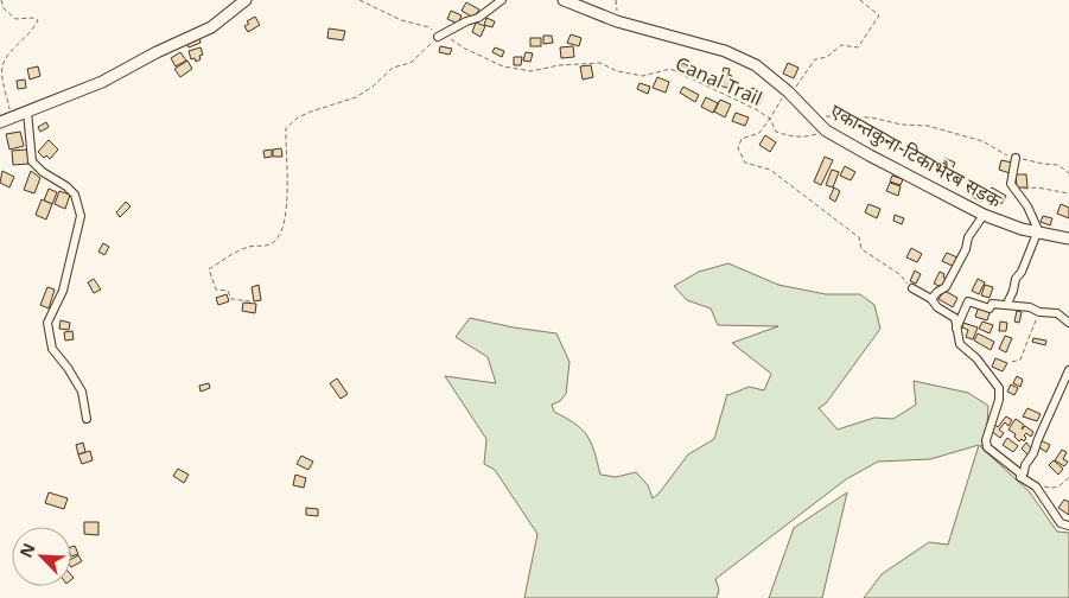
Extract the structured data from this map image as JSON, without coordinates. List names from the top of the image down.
{
  "streets": {
    "main road": ["एकान्तकुना-टिकाभैरब सडक"],
    "path": ["Canal Trail"]
  },
  "crossings": [
    ["Canal Trail", "एकान्तकुना-टिकाभैरब सडक"]
  ],
  "north": "top left"
}
